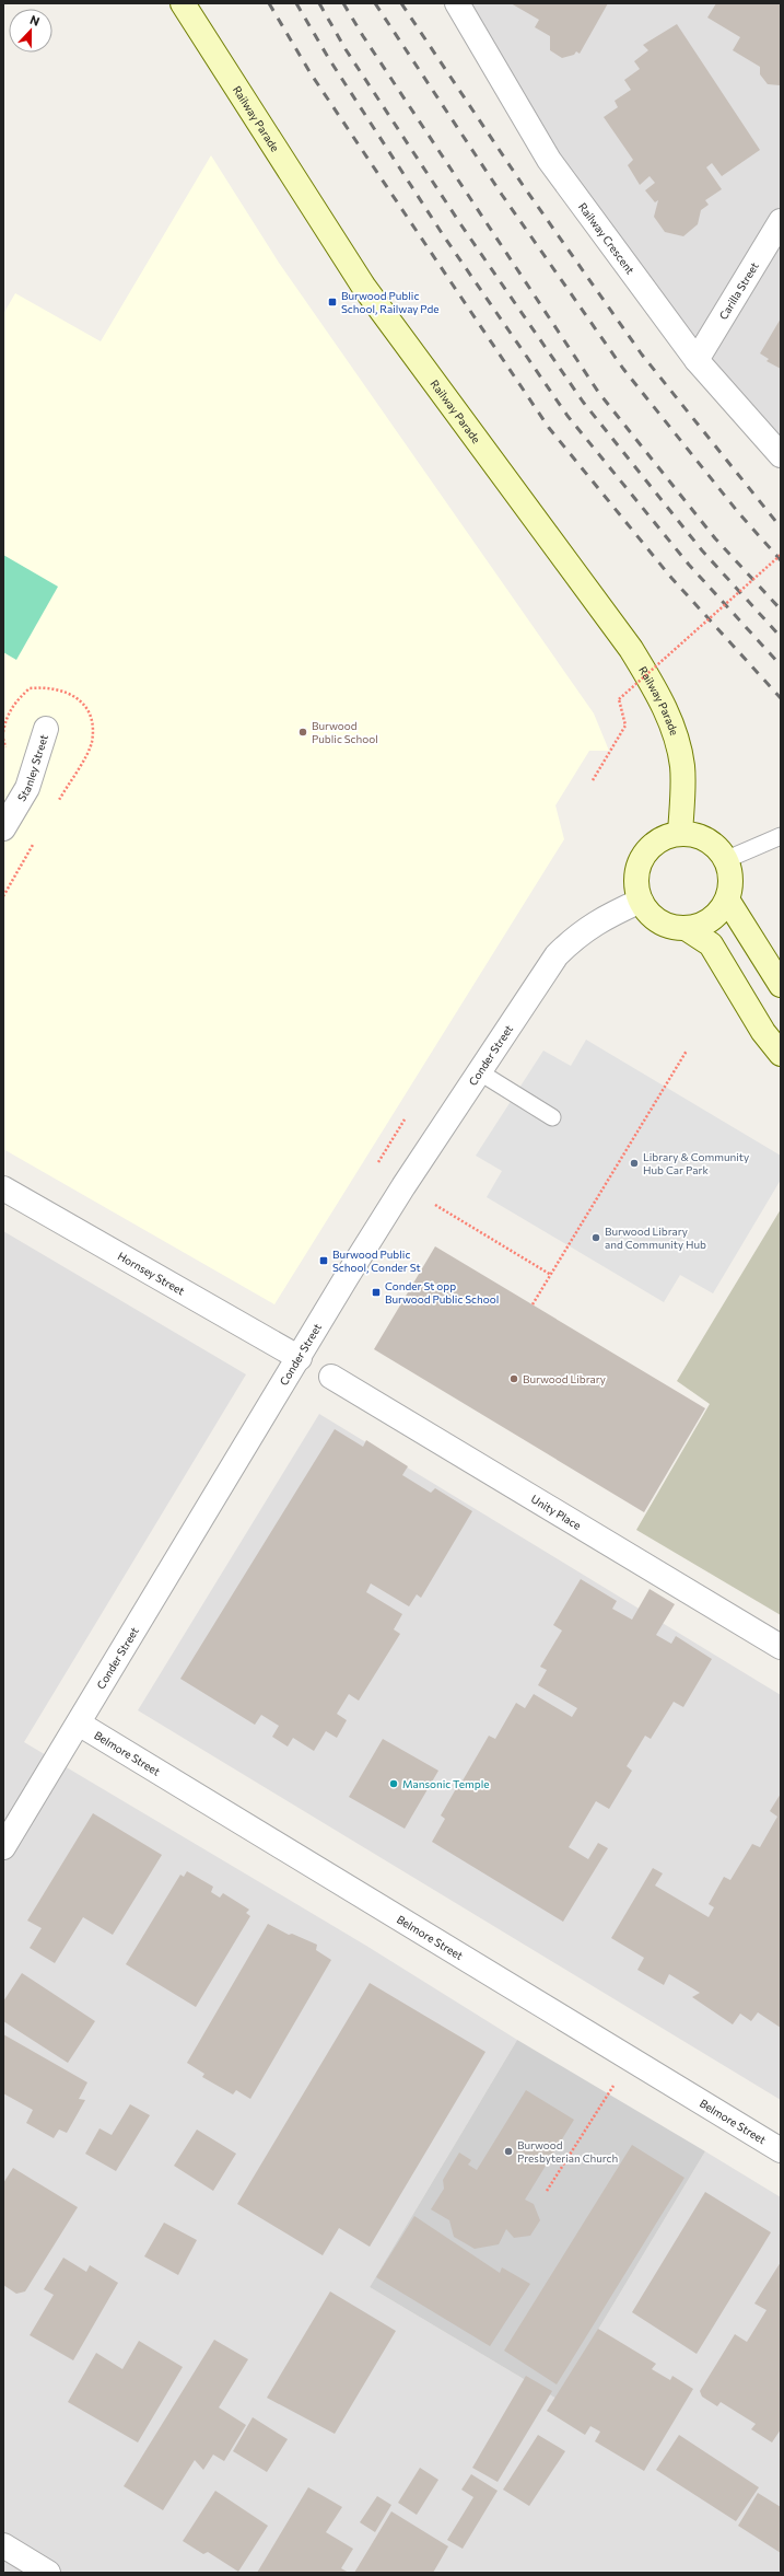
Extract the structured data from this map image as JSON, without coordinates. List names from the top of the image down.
{
  "streets": {
    "main road": ["Railway Parade"],
    "street": [
      "Railway Crescent",
      "Carilla Street",
      "Stanley Street",
      "Conder Street",
      "Hornsey Street",
      "Unity Place",
      "Belmore Street"
    ]
  },
  "crossings": [
    ["Railway Parade", "Conder Street"],
    ["Railway Crescent", "Carilla Street"],
    ["Conder Street", "Hornsey Street"],
    ["Conder Street", "Belmore Street"]
  ],
  "places": {
    "transit": ["Burwood Public School, Railway Pde", "Burwood Public School, Conder St", "Conder St opp Burwood Public School"],
    "other": [
      "Burwood Public School",
      "Library & Community Hub Car Park",
      "Burwood Library and Community Hub",
      "Burwood Library",
      "Mansonic Temple",
      "Burwood Presbyterian Church"
    ]
  },
  "north": "top"
}
